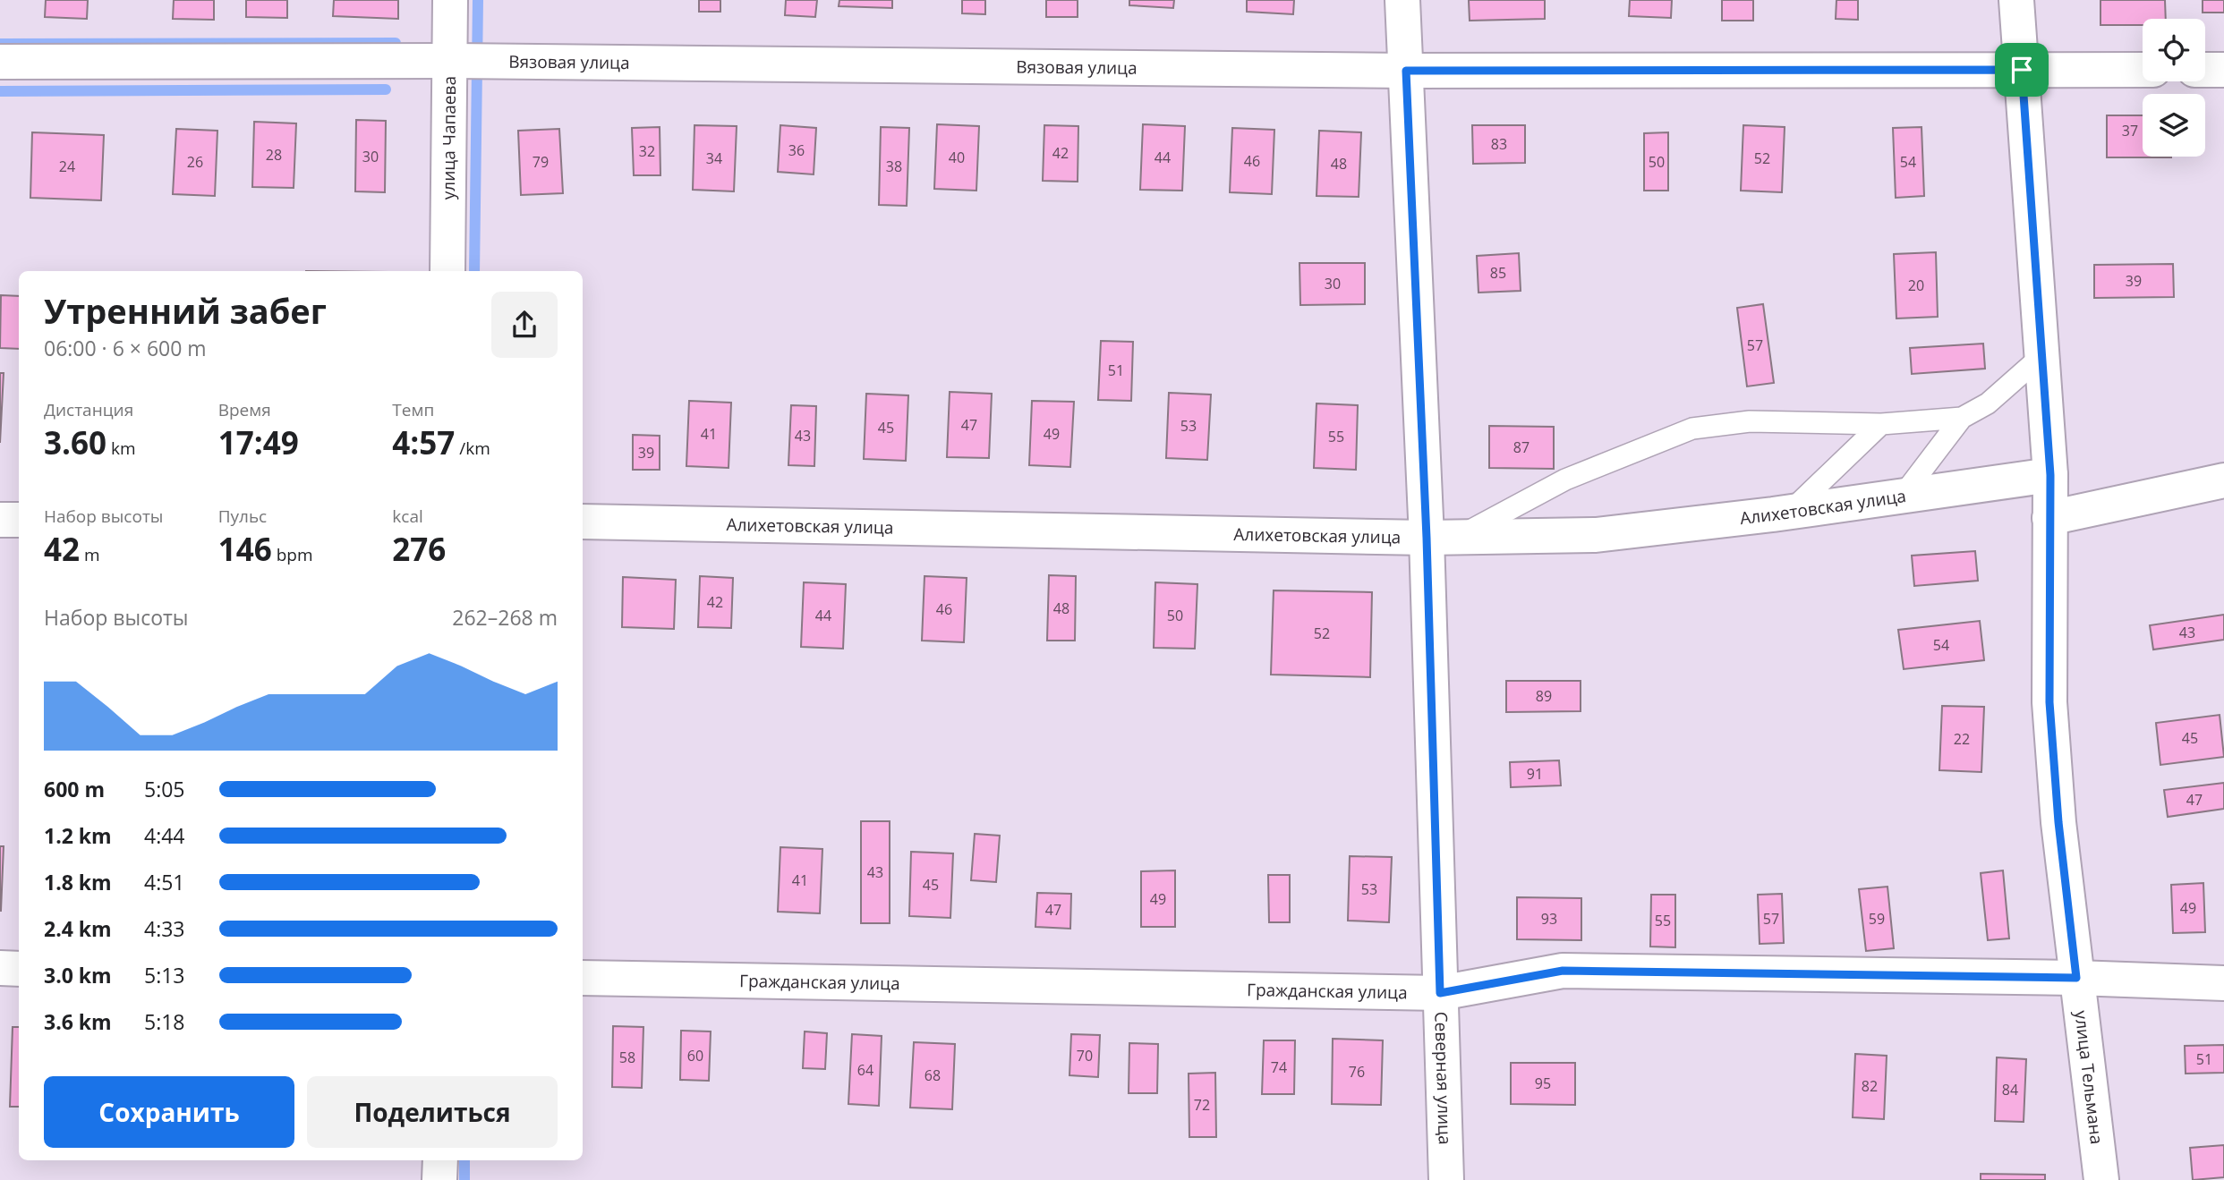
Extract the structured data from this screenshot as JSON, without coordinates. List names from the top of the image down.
{
  "streets": {
    "street": [
      "Вязовая улица",
      "улица Чапаева",
      "Алихетовская улица",
      "Гражданская улица",
      "улица Тельмана",
      "Северная улица"
    ]
  },
  "crossings": [
    ["Вязовая улица", "улица Чапаева"],
    ["Вязовая улица", "улица Тельмана"],
    ["Вязовая улица", "Северная улица"],
    ["Алихетовская улица", "улица Тельмана"],
    ["Алихетовская улица", "Северная улица"],
    ["Гражданская улица", "улица Тельмана"],
    ["Гражданская улица", "Северная улица"]
  ],
  "house_numbers": [
    "37",
    "83",
    "36",
    "32",
    "42",
    "28",
    "30",
    "40",
    "44",
    "34",
    "52",
    "46",
    "26",
    "79",
    "50",
    "54",
    "48",
    "24",
    "38",
    "85",
    "39",
    "30",
    "20",
    "57",
    "51",
    "47",
    "53",
    "45",
    "41",
    "49",
    "43",
    "55",
    "87",
    "39",
    "42",
    "48",
    "46",
    "44",
    "50",
    "43",
    "52",
    "54",
    "89",
    "45",
    "22",
    "91",
    "47",
    "43",
    "41",
    "45",
    "53",
    "49",
    "49",
    "47",
    "93",
    "57",
    "59",
    "55",
    "60",
    "70",
    "58",
    "51",
    "74",
    "64",
    "76",
    "68",
    "95",
    "82",
    "84",
    "72"
  ],
  "page": {
    "heading": ["Утренний забег", "06:00 · 6 × 600 m"],
    "stats": [
      ["Дистанция", "3.60 km"],
      ["Время", "17:49"],
      ["Темп", "4:57 /km"],
      ["Набор высоты", "42 m"],
      ["Пульс", "146 bpm"],
      ["kcal", "276"]
    ],
    "chart": ["Набор высоты", "262–268 m"],
    "list": [
      {
        "name": "600 m",
        "note": "5:05"
      },
      {
        "name": "1.2 km",
        "note": "4:44"
      },
      {
        "name": "1.8 km",
        "note": "4:51"
      },
      {
        "name": "2.4 km",
        "note": "4:33"
      },
      {
        "name": "3.0 km",
        "note": "5:13"
      },
      {
        "name": "3.6 km",
        "note": "5:18"
      }
    ],
    "buttons": ["Сохранить", "Поделиться"]
  }
}
